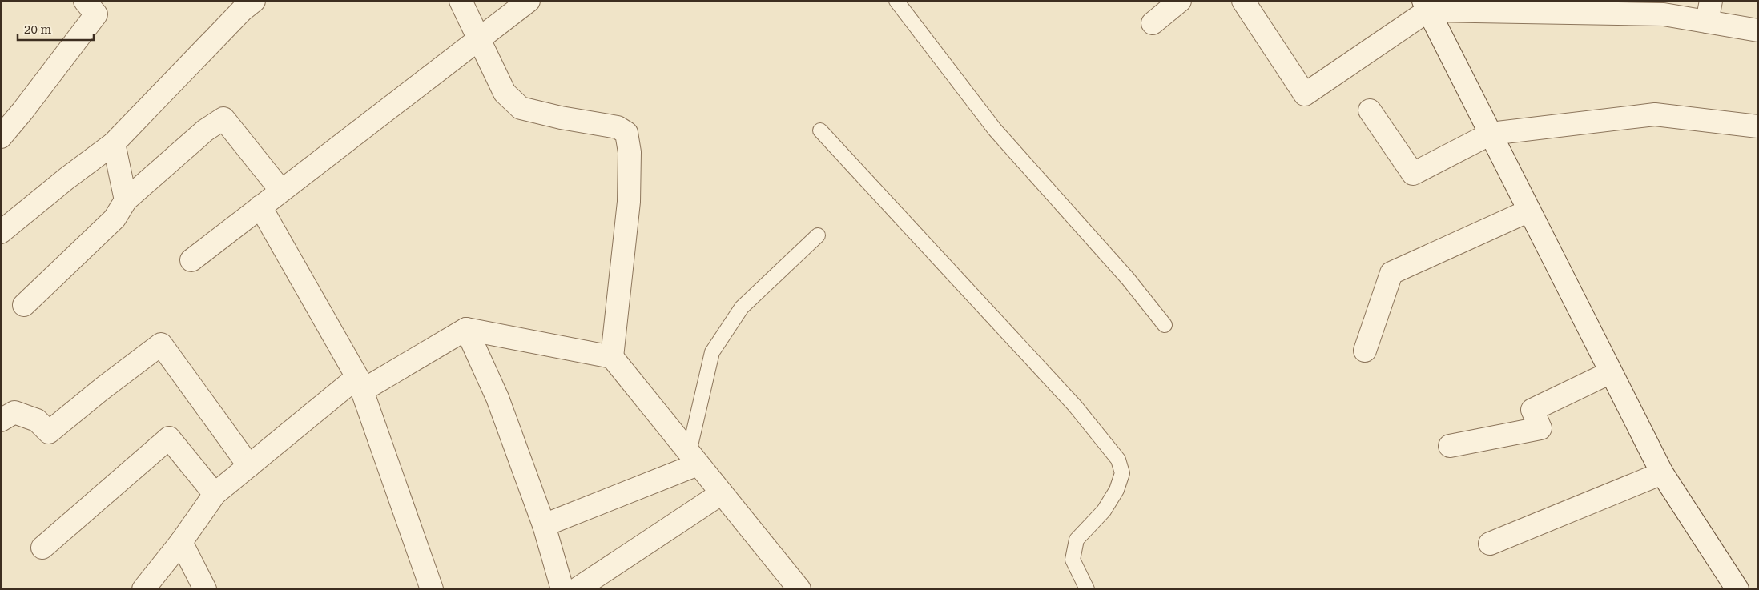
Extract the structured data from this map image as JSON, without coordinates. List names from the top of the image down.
{
  "scale_bar": "20 m"
}
